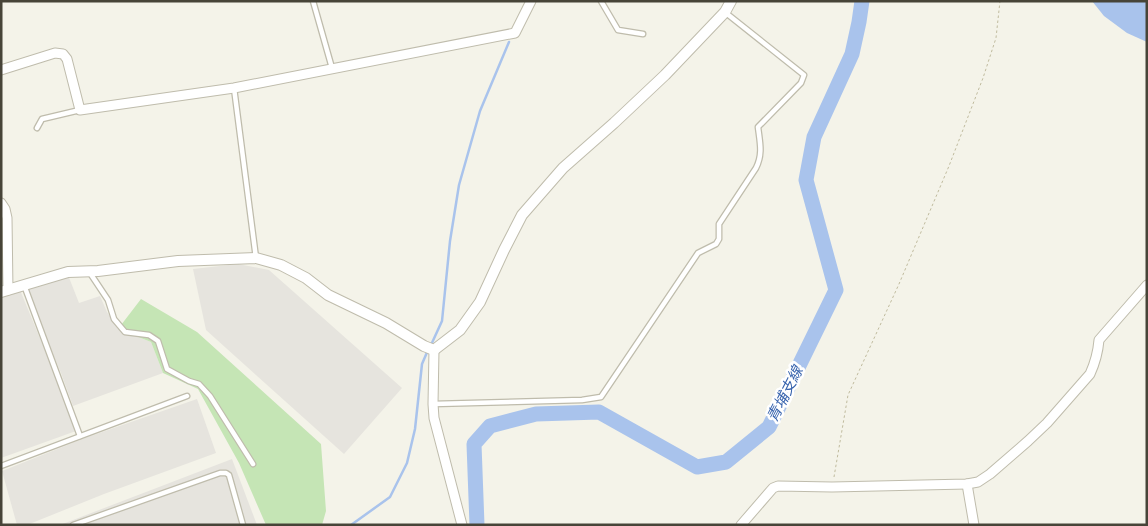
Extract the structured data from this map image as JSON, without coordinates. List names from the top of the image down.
{
  "water": ["青埔支線"]
}
